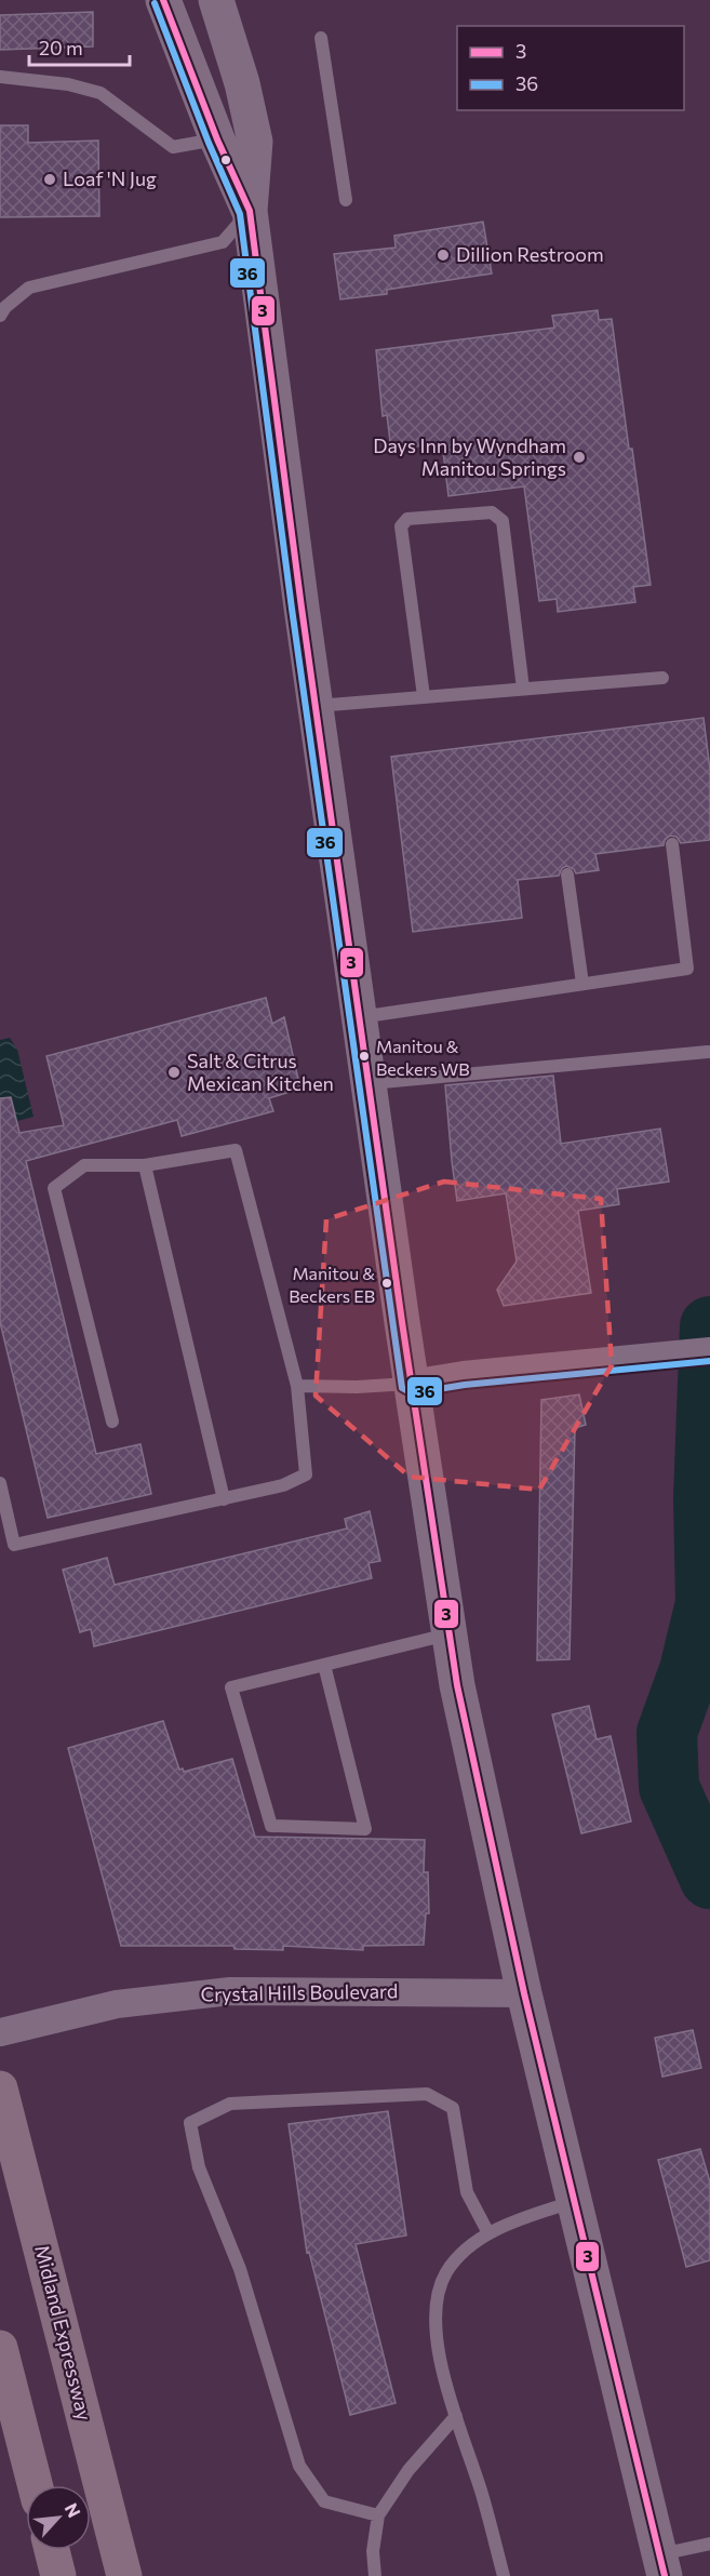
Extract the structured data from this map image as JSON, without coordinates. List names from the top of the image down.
{
  "streets": {
    "highway": ["Midland Expressway"],
    "street": ["Crystal Hills Boulevard"]
  },
  "places": [
    "Loaf 'N Jug",
    "Dillion Restroom",
    "Days Inn by Wyndham Manitou Springs",
    "Manitou & Beckers WB",
    "Salt & Citrus Mexican Kitchen",
    "Manitou & Beckers EB"
  ],
  "lines": ["transit line 3", "transit line 36"],
  "legend": ["3", "36"],
  "scale_bar": "20 m",
  "north": "top right"
}
